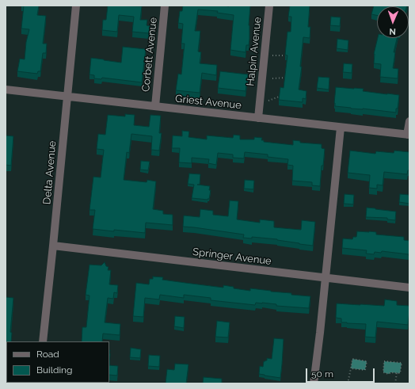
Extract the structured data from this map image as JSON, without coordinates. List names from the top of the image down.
{
  "streets": {
    "street": [
      "Halpin Avenue",
      "Corbett Avenue",
      "Griest Avenue",
      "Delta Avenue",
      "Springer Avenue"
    ]
  },
  "crossings": [
    ["Halpin Avenue", "Griest Avenue"],
    ["Corbett Avenue", "Griest Avenue"],
    ["Griest Avenue", "Delta Avenue"],
    ["Delta Avenue", "Springer Avenue"]
  ],
  "legend": ["Road", "Building"],
  "scale_bar": "50 m",
  "north": "bottom"
}
